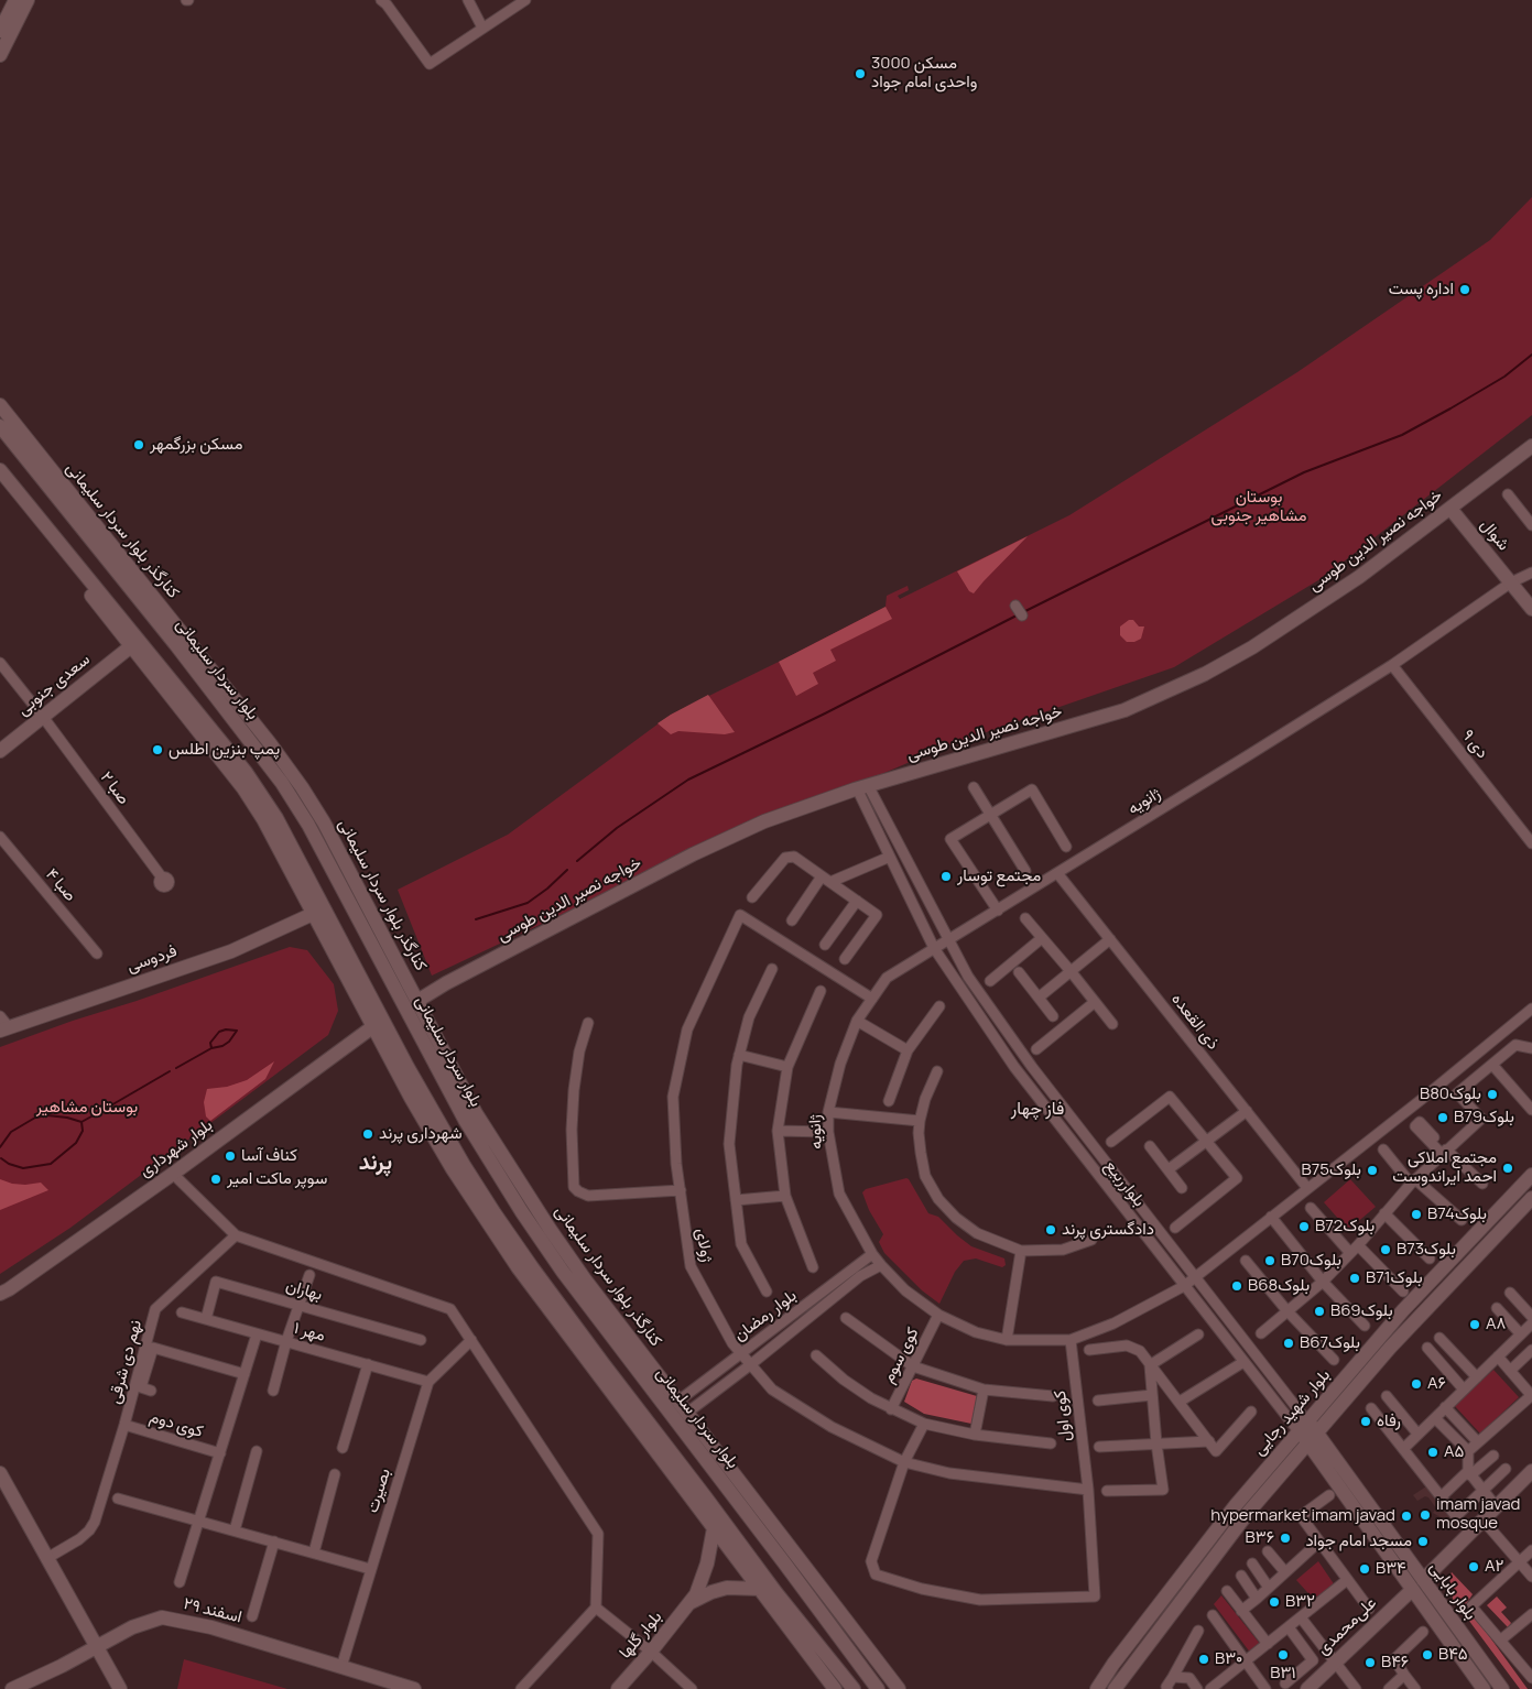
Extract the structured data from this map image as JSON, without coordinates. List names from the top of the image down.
{
  "streets": {
    "street": [
      "کنارگذر بلوار سردار سلیمانی",
      "شوال",
      "خواجه نصیر الدین طوسی",
      "بلوار سردار سلیمانی",
      "سعدی جنوبی",
      "۹ دی",
      "صبا ۲",
      "ژانویه",
      "صبا ۴",
      "فردوسی",
      "ذی القعده",
      "بلوار شهرداری",
      "بلوارربیع",
      "ژولای",
      "بهاران",
      "بلوار رمضان",
      "مهر ۱",
      "کوی سوم",
      "نهم دی شرقی",
      "بلوار شهید رجایی",
      "کوی اول",
      "کوی دوم",
      "بصیرت",
      "بلوار بابایی",
      "۲۹ اسفند",
      "علی‌محمدی",
      "بلوار گلها"
    ]
  },
  "crossings": [
    ["کنارگذر بلوار سردار سلیمانی", "خواجه نصیر الدین طوسی"],
    ["کنارگذر بلوار سردار سلیمانی", "بلوار سردار سلیمانی"],
    ["کنارگذر بلوار سردار سلیمانی", "بلوار رمضان"],
    ["شوال", "خواجه نصیر الدین طوسی"],
    ["شوال", "ژانویه"],
    ["خواجه نصیر الدین طوسی", "بلوارربیع"],
    ["سعدی جنوبی", "صبا ۲"],
    ["۹ دی", "ژانویه"],
    ["ژانویه", "ذی القعده"],
    ["ژانویه", "بلوارربیع"],
    ["ژانویه", "ژولای"],
    ["ژانویه", "بلوار رمضان"],
    ["ژانویه", "کوی سوم"],
    ["ژانویه", "کوی اول"],
    ["بلوارربیع", "بلوار شهید رجایی"],
    ["بلوارربیع", "بلوار بابایی"],
    ["ژولای", "بلوار رمضان"],
    ["ژولای", "کوی اول"],
    ["بهاران", "مهر ۱"],
    ["مهر ۱", "بصیرت"],
    ["نهم دی شرقی", "کوی دوم"],
    ["بلوار شهید رجایی", "بلوار بابایی"],
    ["بصیرت", "۲۹ اسفند"],
    ["بلوار بابایی", "علی‌محمدی"]
  ],
  "districts": ["فاز چهار", "پرند"],
  "parks": ["بوستان مشاهیر جنوبی", "بوستان مشاهیر"],
  "places": [
    "مسکن 3000 واحدی امام جواد",
    "اداره پست",
    "مسکن بزرگمهر",
    "پمپ بنزین اطلس",
    "مجتمع توسار",
    "B80بلوک",
    "B79بلوک",
    "شهرداری پرند",
    "کناف آسا",
    "مجتمع املاکی احمد ایراندوست",
    "B75بلوک",
    "سوپر ماکت امیر",
    "B74بلوک",
    "B72بلوک",
    "دادگستری پرند",
    "B73بلوک",
    "B70بلوک",
    "B71بلوک",
    "B68بلوک",
    "B69بلوک",
    "A۸",
    "B67بلوک",
    "A۶",
    "رفاه",
    "A۵",
    "imam javad mosque",
    "hypermarket imam javad",
    "B۳۶",
    "مسجد امام جواد",
    "A۲",
    "B۳۴",
    "B۳۲",
    "B۳۱",
    "B۴۵",
    "B۳۰",
    "B۴۶"
  ]
}
